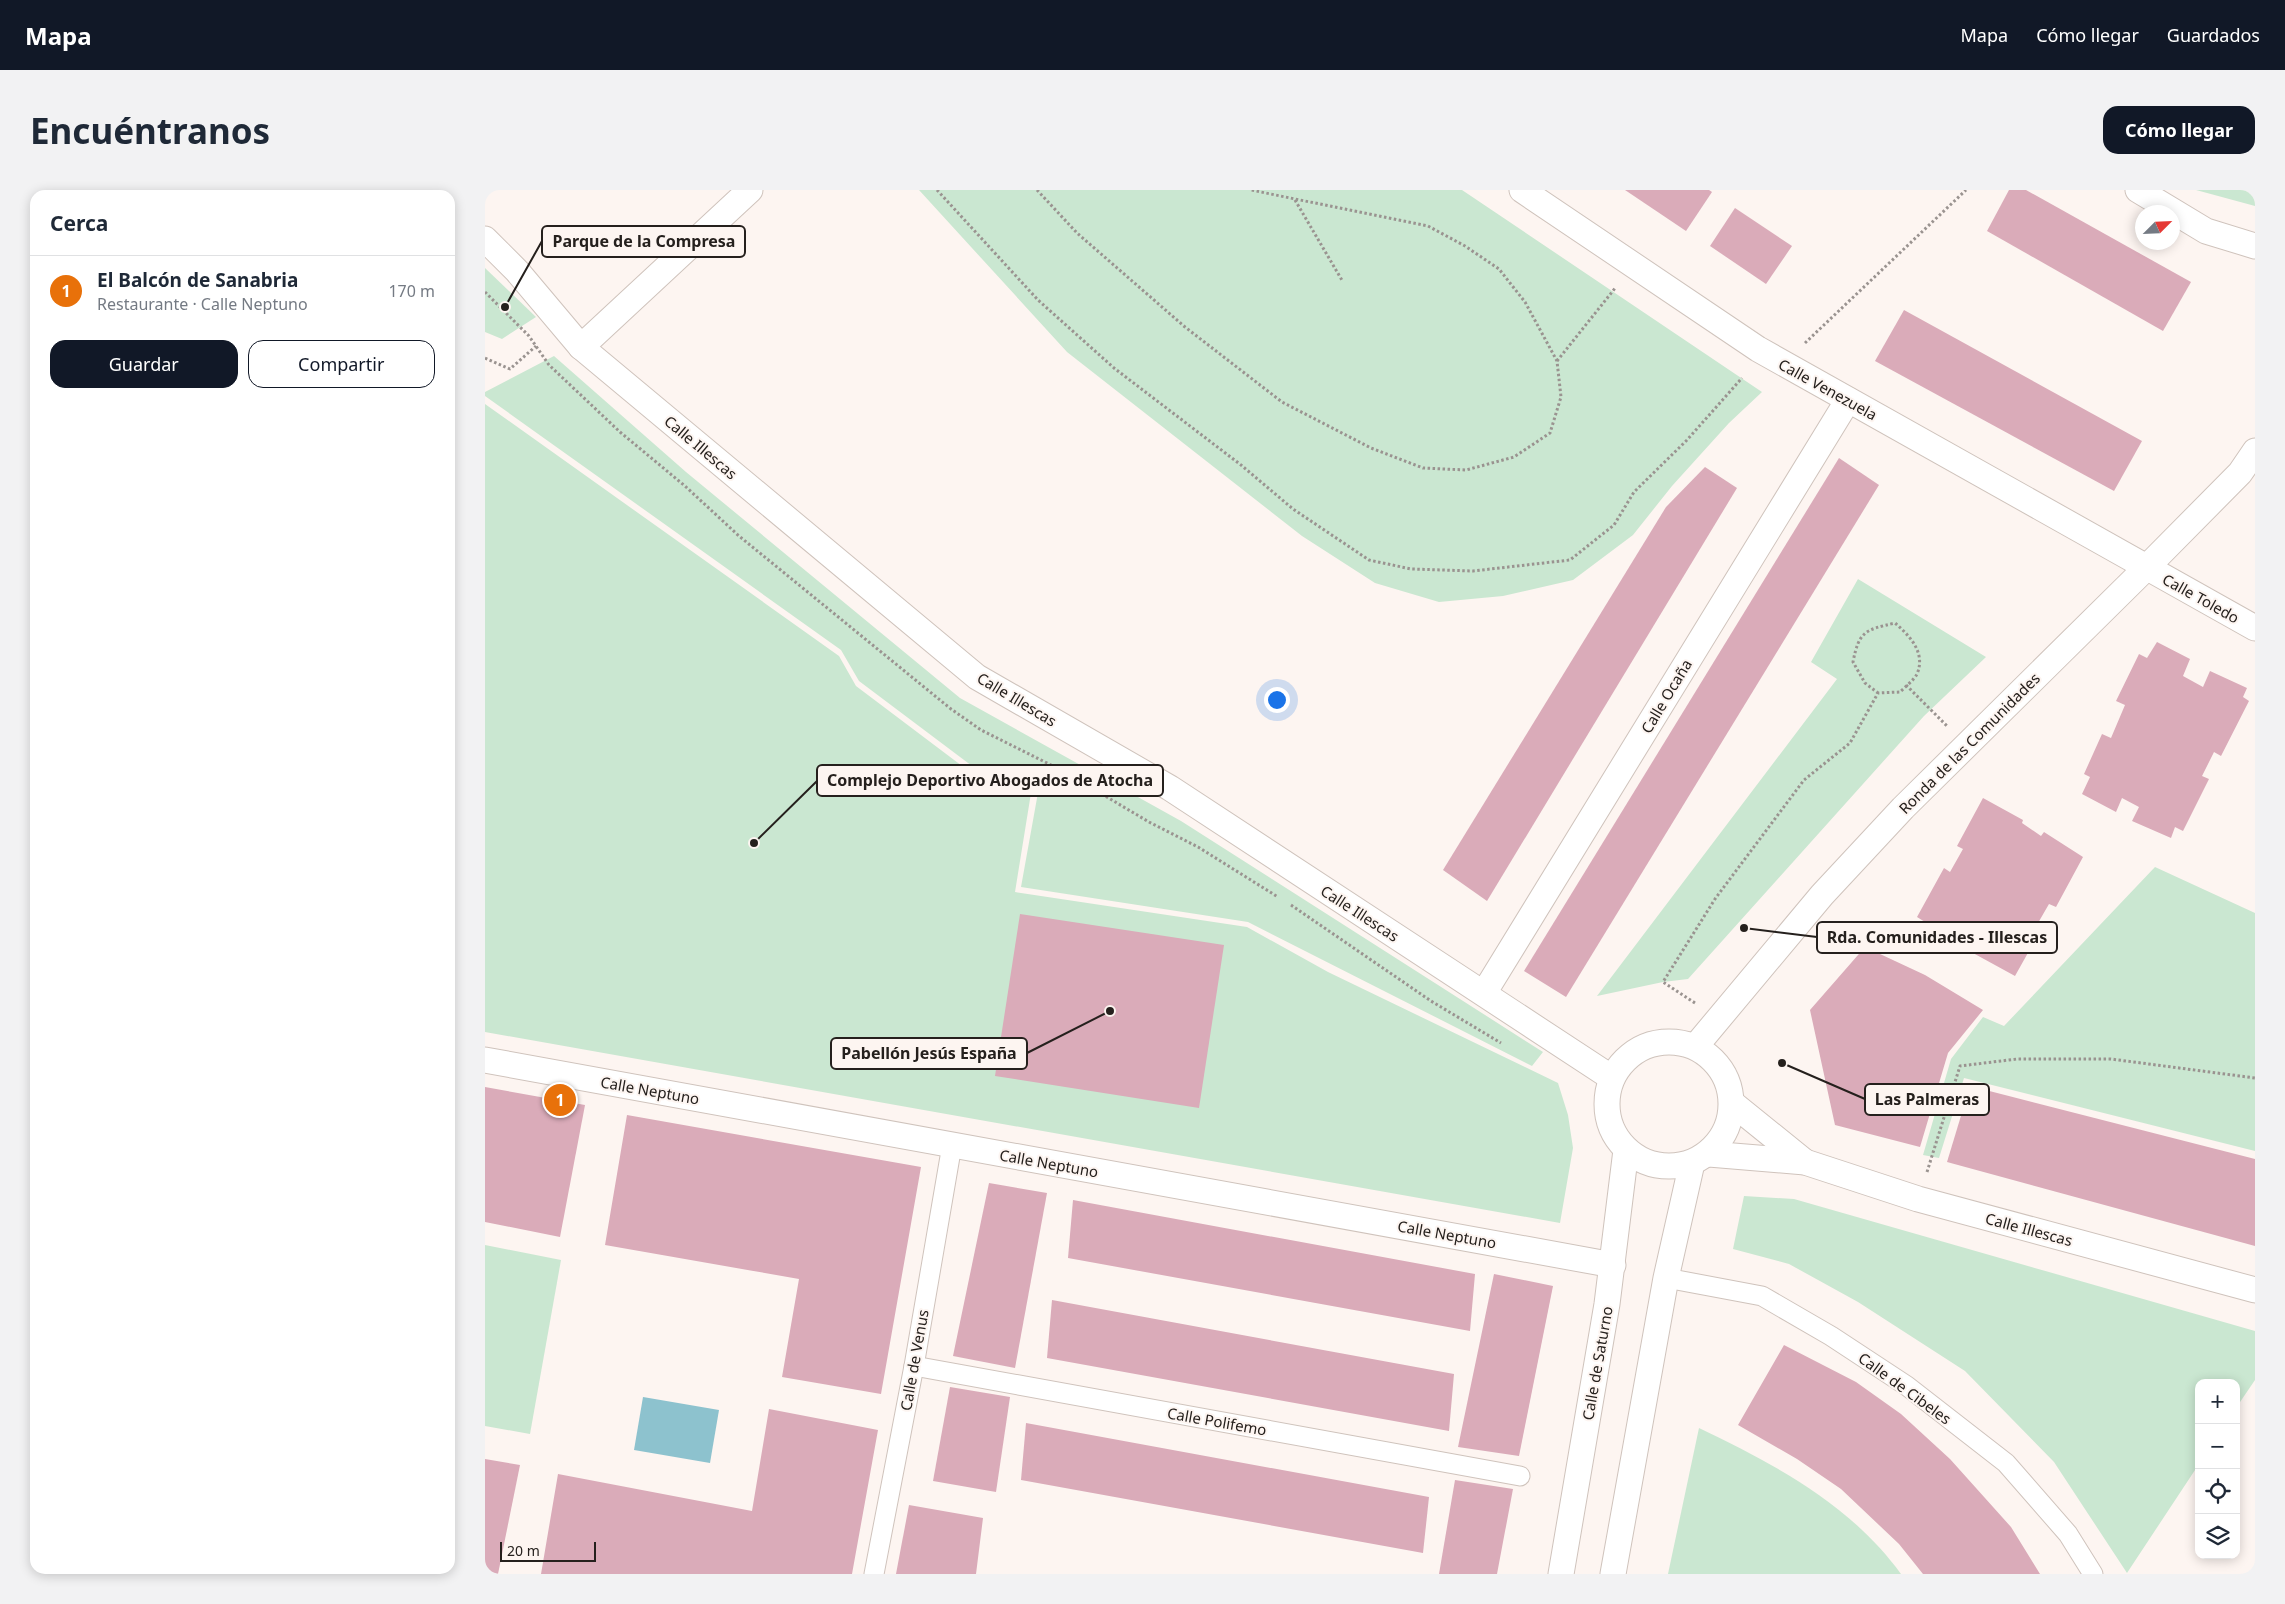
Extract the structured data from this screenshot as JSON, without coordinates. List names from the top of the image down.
{
  "streets": {
    "street": [
      "Calle Venezuela",
      "Calle Illescas",
      "Calle Toledo",
      "Calle Ocaña",
      "Ronda de las Comunidades",
      "Calle Neptuno",
      "Calle de Venus",
      "Calle de Saturno",
      "Calle de Cibeles",
      "Calle Polifemo"
    ]
  },
  "crossings": [
    ["Calle Venezuela", "Calle Toledo"],
    ["Calle Venezuela", "Calle Ocaña"],
    ["Calle Venezuela", "Ronda de las Comunidades"],
    ["Calle Illescas", "Calle Ocaña"],
    ["Calle Illescas", "Ronda de las Comunidades"],
    ["Calle Illescas", "Calle de Saturno"],
    ["Calle Toledo", "Ronda de las Comunidades"],
    ["Ronda de las Comunidades", "Calle de Saturno"],
    ["Calle Neptuno", "Calle de Venus"],
    ["Calle Neptuno", "Calle de Saturno"],
    ["Calle de Venus", "Calle Polifemo"]
  ],
  "places": [
    "Parque de la Compresa",
    "Complejo Deportivo Abogados de Atocha",
    "Rda. Comunidades - Illescas",
    "Pabellón Jesús España",
    "Las Palmeras"
  ],
  "scale_bar": "20 m",
  "north": "top right",
  "page": {
    "header": "Mapa",
    "nav": ["Mapa", "Cómo llegar", "Guardados"],
    "buttons": [
      "Cómo llegar",
      ["Guardar", "Compartir"]
    ],
    "title": "Encuéntranos",
    "heading": "Cerca",
    "list": [
      {
        "mark": "1",
        "name": "El Balcón de Sanabria",
        "note": "Restaurante · Calle Neptuno",
        "value": "170 m"
      }
    ],
    "pins": "1",
    "map_buttons": ["+", "−"],
    "scale": "20 m"
  }
}
